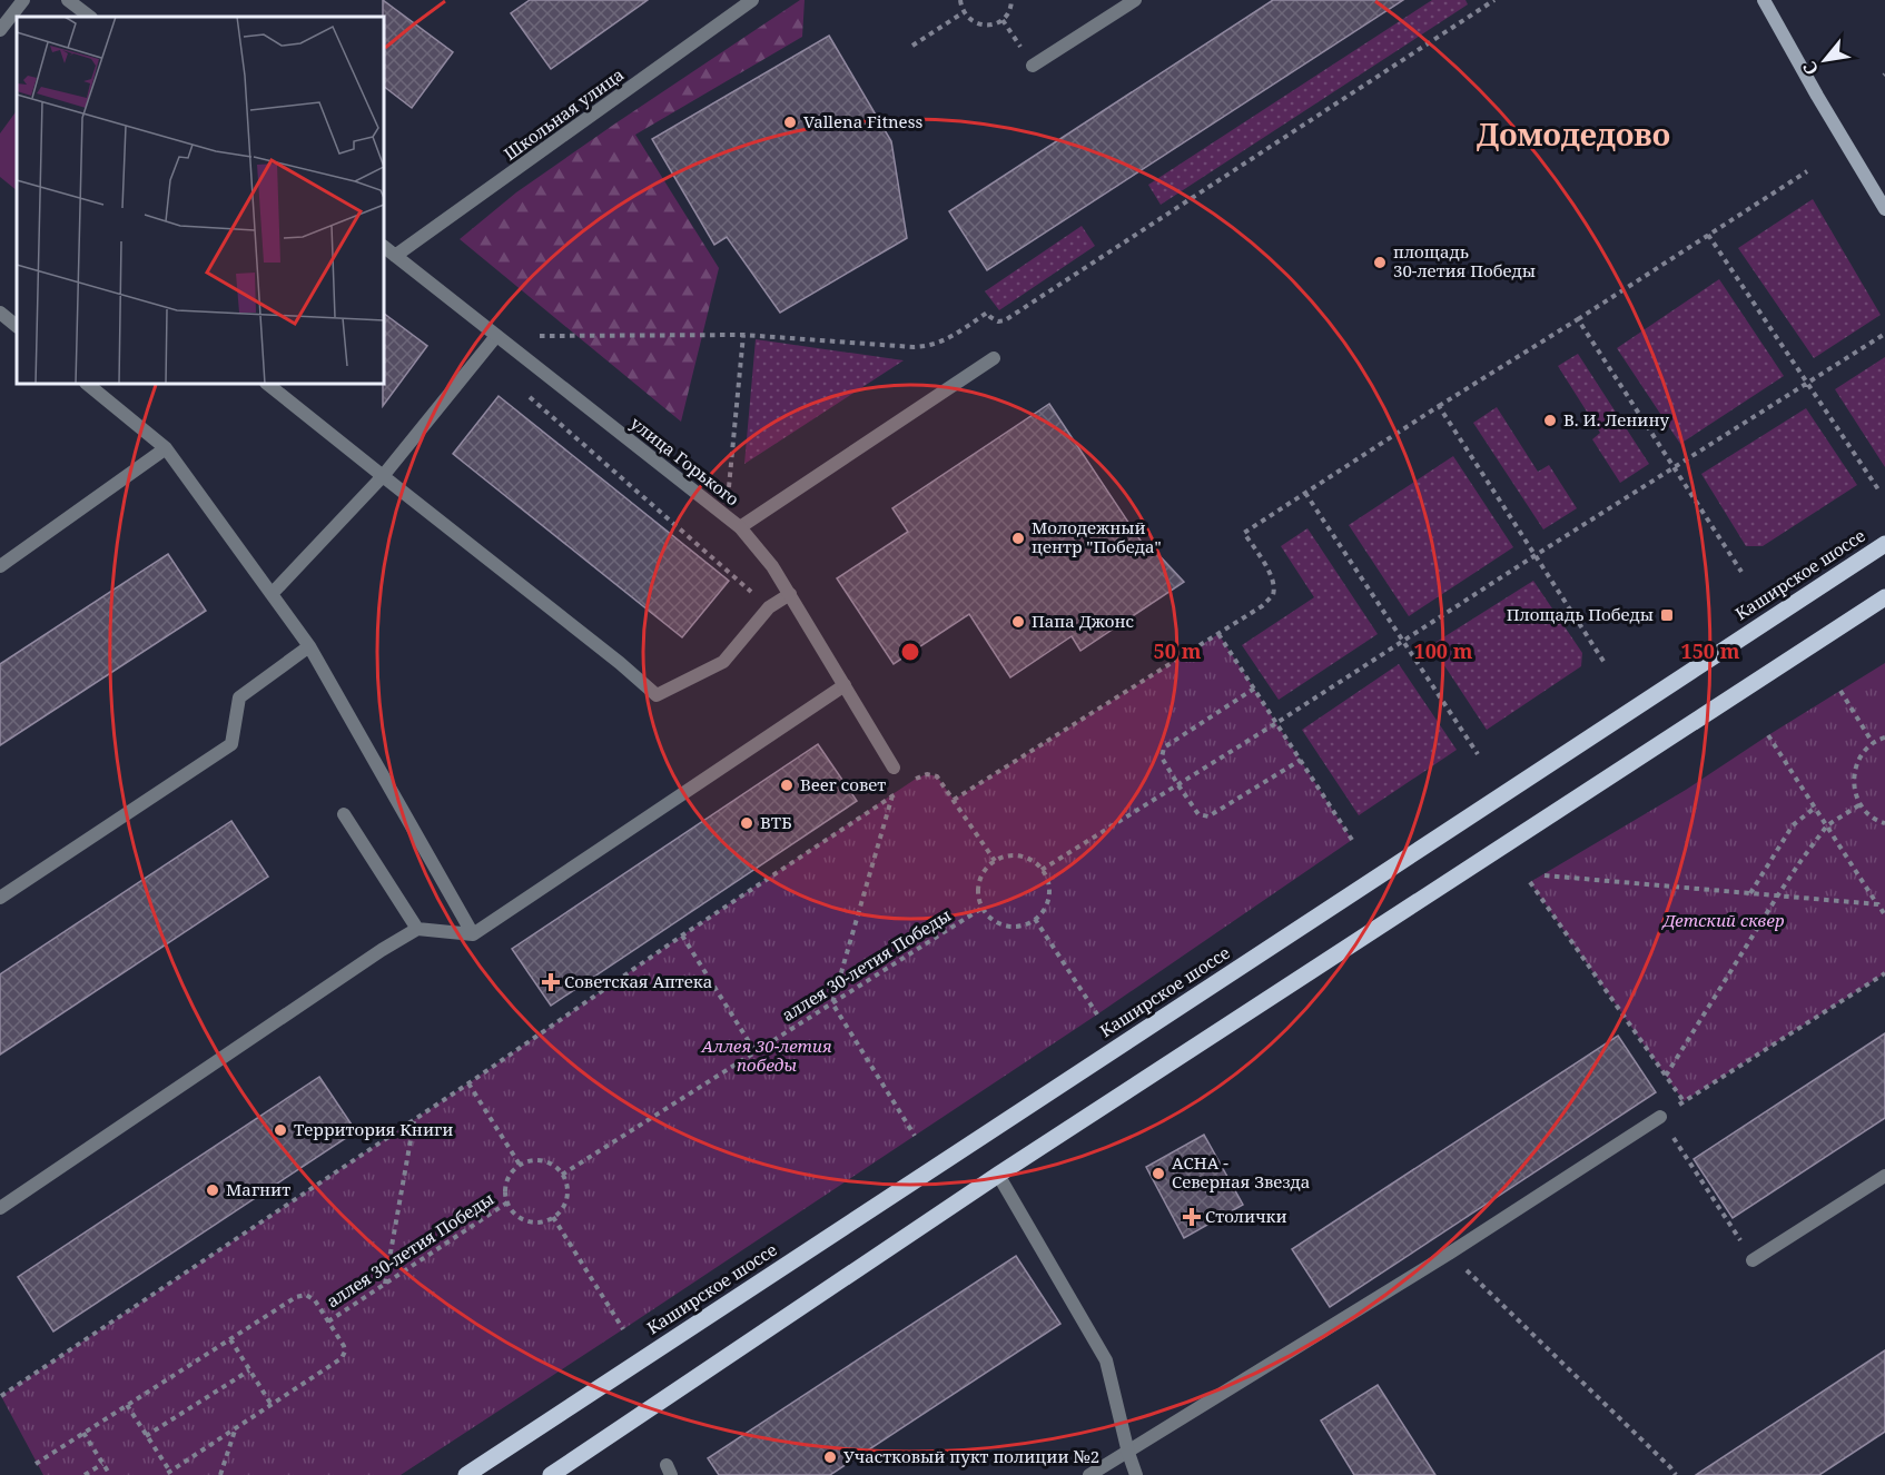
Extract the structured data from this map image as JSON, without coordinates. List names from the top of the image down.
{
  "streets": {
    "main road": ["Каширское шоссе"],
    "street": ["Школьная улица", "улица Горького"],
    "path": ["аллея 30-летия Победы"]
  },
  "crossings": [
    ["Школьная улица", "улица Горького"]
  ],
  "districts": ["Домодедово"],
  "parks": ["Детский сквер", "Аллея 30-летия победы"],
  "places": {
    "other": [
      "Vallena Fitness",
      "площадь 30-летия Победы",
      "В. И. Ленину",
      "Молодежный центр \"Победа\"",
      "Папа Джонс",
      "Beer совет",
      "ВТБ",
      "Территория Книги",
      "АСНА - Северная Звезда",
      "Магнит",
      "Участковый пукт полиции №2"
    ],
    "transit": ["Площадь Победы"],
    "health": ["Советская Аптека", "Столички"]
  },
  "north": "bottom left",
  "rings": ["50 m", "100 m", "150 m"]
}
